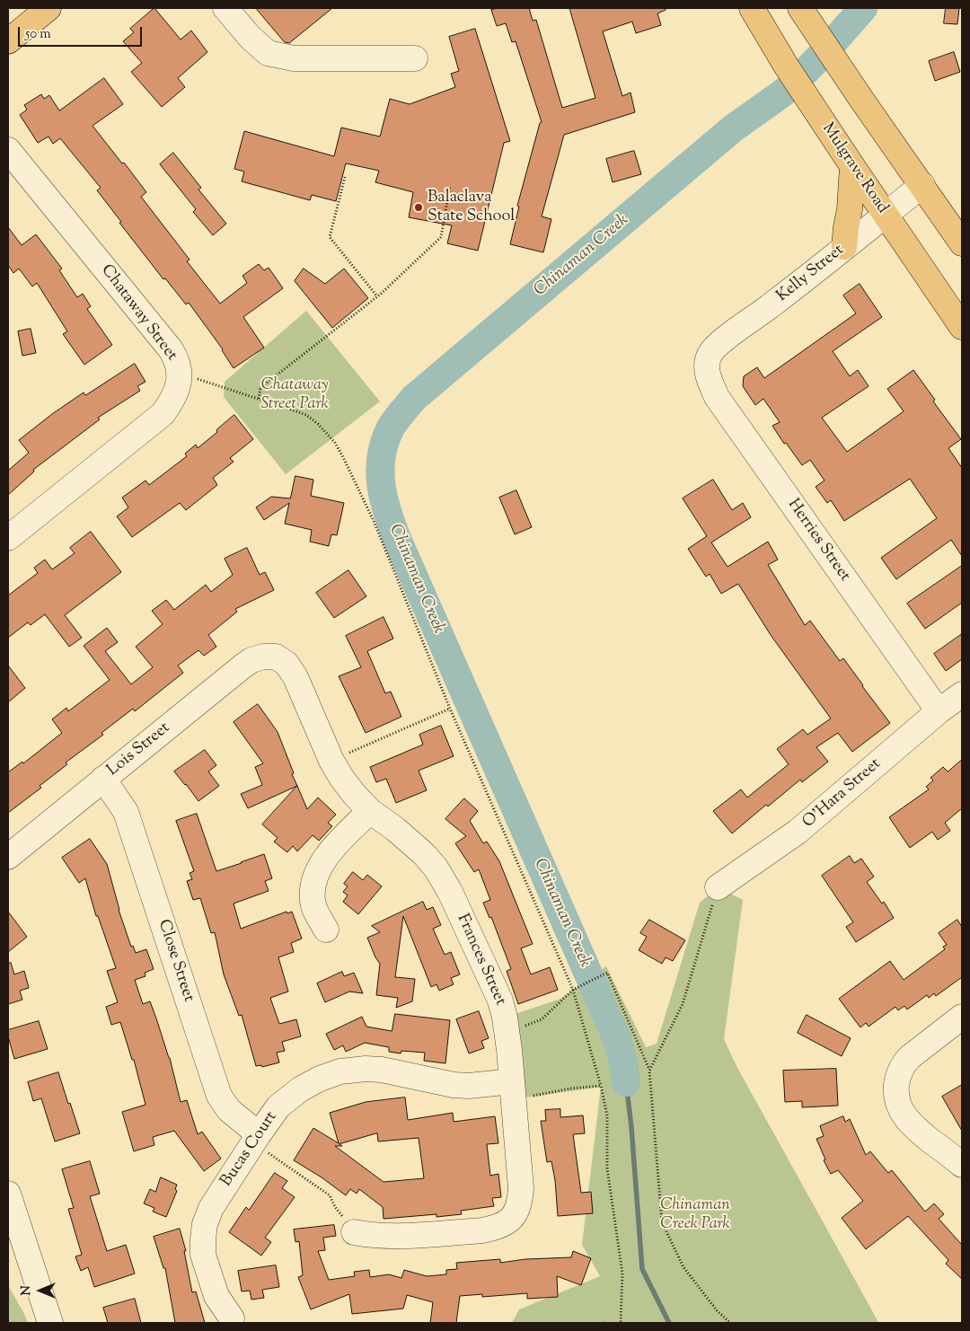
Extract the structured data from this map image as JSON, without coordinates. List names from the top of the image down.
{
  "streets": {
    "main road": ["Mulgrave Road"],
    "street": [
      "Kelly Street",
      "Chataway Street",
      "Herries Street",
      "Lois Street",
      "O'Hara Street",
      "Frances Street",
      "Close Street",
      "Bucas Court"
    ]
  },
  "crossings": [
    ["Mulgrave Road", "Kelly Street"],
    ["Kelly Street", "Herries Street"],
    ["Herries Street", "O'Hara Street"],
    ["Lois Street", "Frances Street"],
    ["Lois Street", "Close Street"],
    ["Frances Street", "Bucas Court"],
    ["Close Street", "Bucas Court"]
  ],
  "water": ["Chinaman Creek"],
  "parks": ["Chataway Street Park", "Chinaman Creek Park"],
  "places": ["Balaclava State School"],
  "scale_bar": "50 m",
  "north": "left"
}
